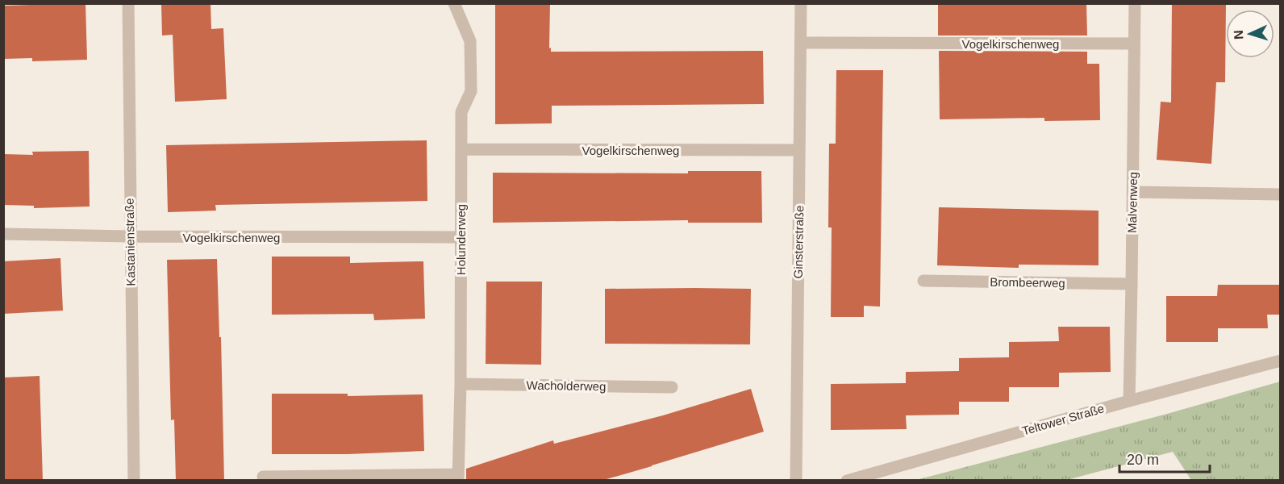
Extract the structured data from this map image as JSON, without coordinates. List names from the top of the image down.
{
  "streets": {
    "street": [
      "Vogelkirschenweg",
      "Malvenweg",
      "Holunderweg",
      "Kastanienstraße",
      "Ginsterstraße",
      "Brombeerweg",
      "Wacholderweg",
      "Teltower Straße"
    ]
  },
  "crossings": [
    ["Vogelkirschenweg", "Malvenweg"],
    ["Vogelkirschenweg", "Holunderweg"],
    ["Vogelkirschenweg", "Kastanienstraße"],
    ["Vogelkirschenweg", "Ginsterstraße"],
    ["Malvenweg", "Brombeerweg"],
    ["Malvenweg", "Teltower Straße"],
    ["Holunderweg", "Wacholderweg"]
  ],
  "scale_bar": "20 m",
  "north": "left"
}
